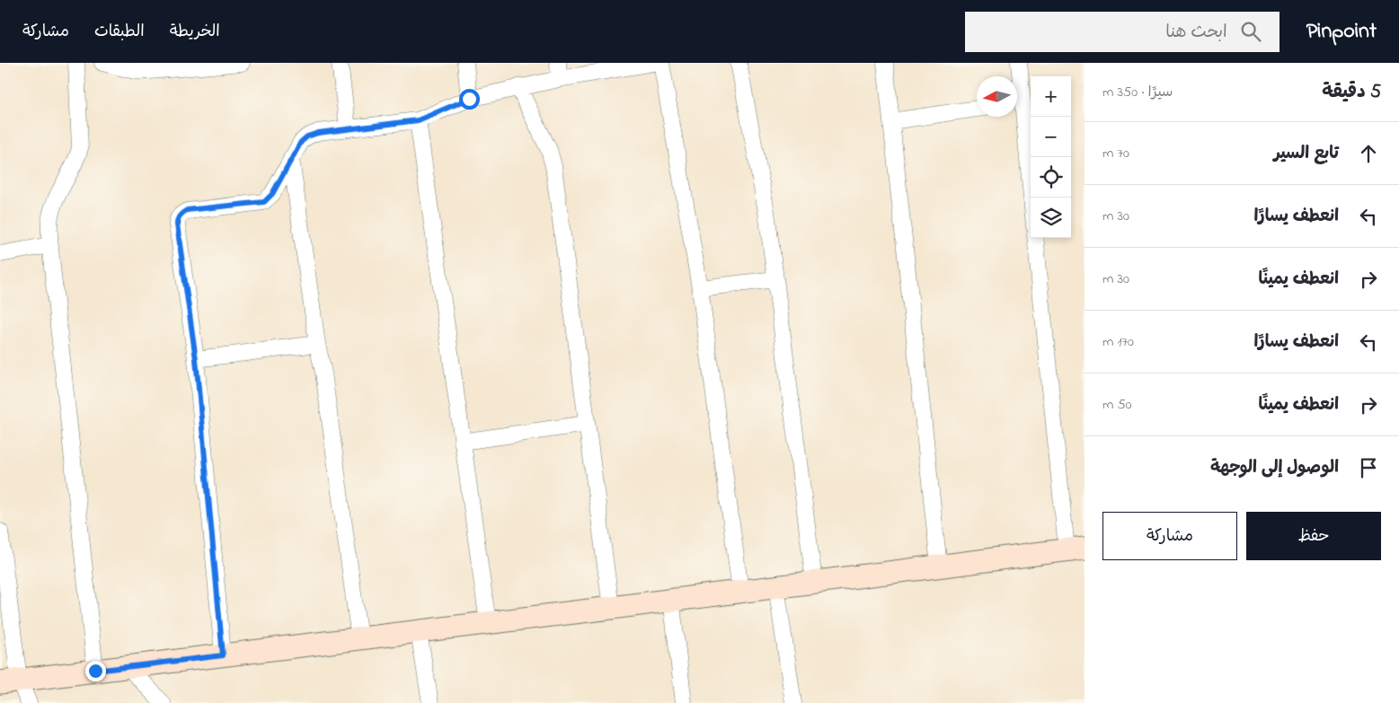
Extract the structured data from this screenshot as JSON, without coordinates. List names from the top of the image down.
{
  "north": "left",
  "page": {
    "header": "Pinpoint",
    "search": "ابحث هنا",
    "nav": ["الخريطة", "الطبقات", "مشاركة"],
    "heading": ["5 دقيقة", "سيرًا · 350 m"],
    "map_buttons": ["+", "−"],
    "list": [
      ["تابع السير", "70 m"],
      ["انعطف يسارًا", "30 m"],
      ["انعطف يمينًا", "30 m"],
      ["انعطف يسارًا", "170 m"],
      ["انعطف يمينًا", "50 m"],
      "الوصول إلى الوجهة"
    ],
    "buttons": ["حفظ", "مشاركة"]
  }
}
